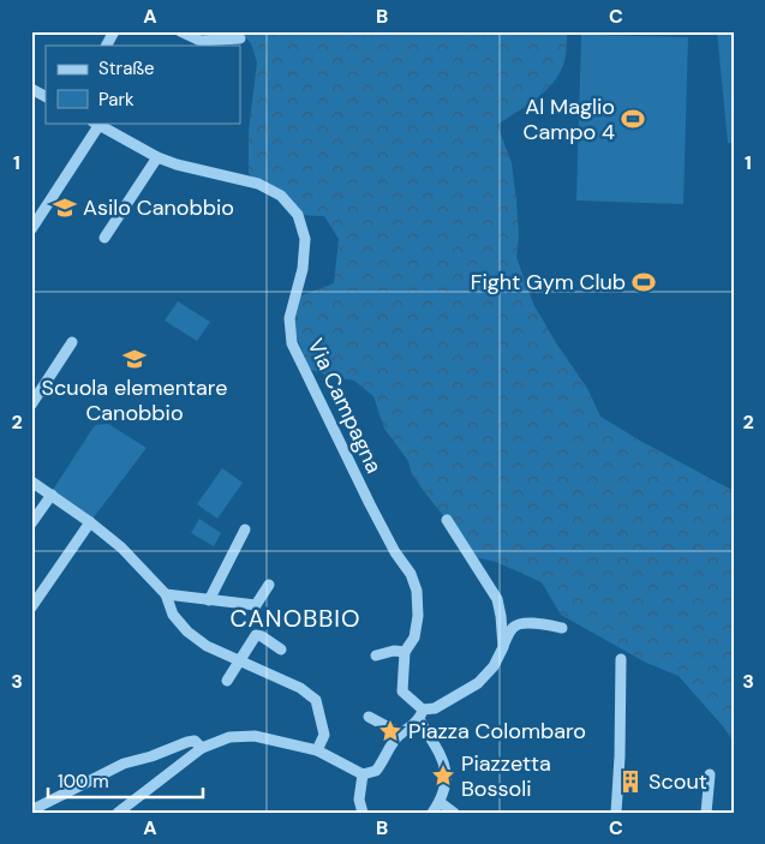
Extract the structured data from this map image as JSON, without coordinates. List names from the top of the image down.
{
  "streets": {
    "street": ["Via Campagna"]
  },
  "districts": ["CANOBBIO"],
  "places": {
    "sports": ["Al Maglio Campo 4", "Fight Gym Club"],
    "school or university": ["Asilo Canobbio", "Scuola elementare Canobbio"],
    "place": ["Piazza Colombaro", "Piazzetta Bossoli"],
    "building": ["Scout"]
  },
  "legend": ["Straße", "Park"],
  "scale_bar": "100 m",
  "grid": {
    "columns": ["A", "B", "C"],
    "rows": ["1", "2", "3"]
  }
}
